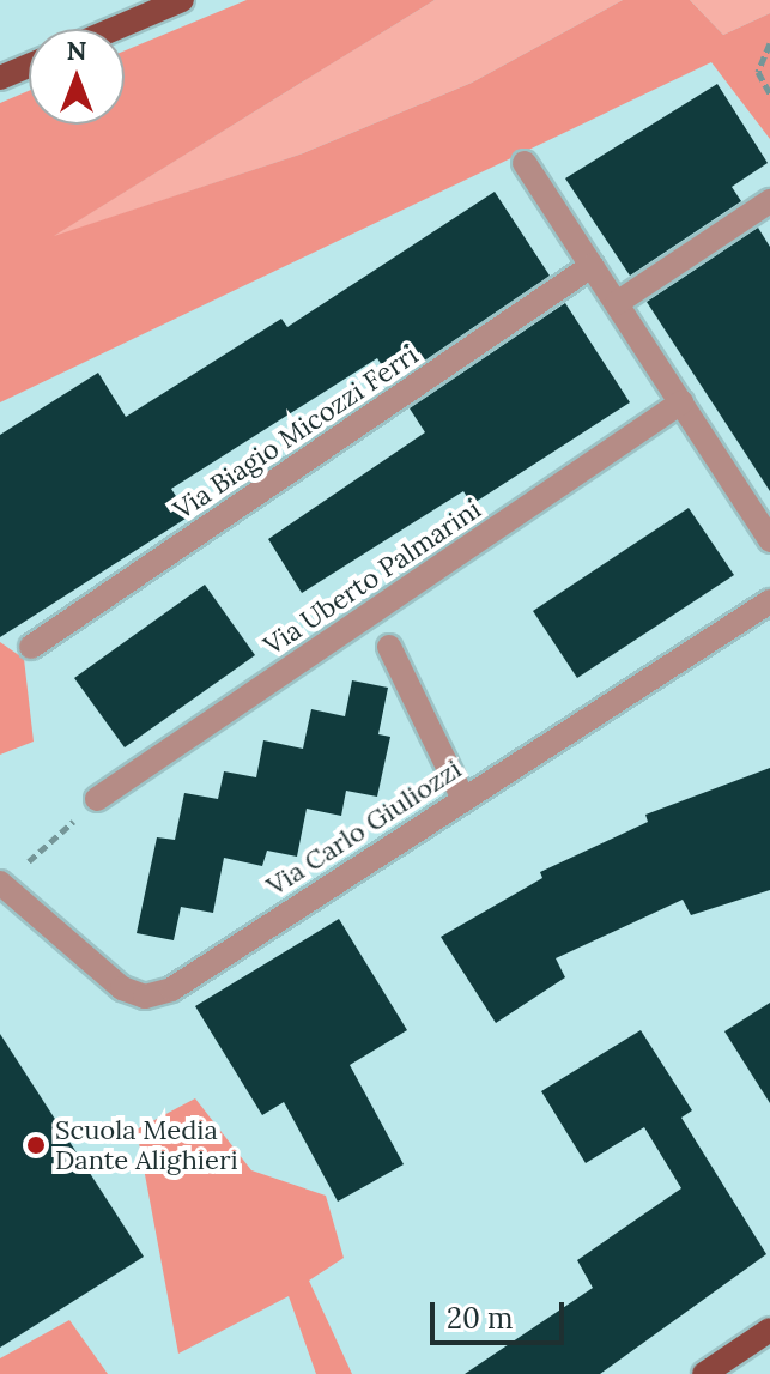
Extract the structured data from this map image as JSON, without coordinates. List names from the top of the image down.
{
  "streets": {
    "street": ["Via Biagio Micozzi Ferri", "Via Uberto Palmarini", "Via Carlo Giuliozzi"]
  },
  "places": ["Scuola Media Dante Alighieri"],
  "scale_bar": "20 m",
  "north": "top"
}
